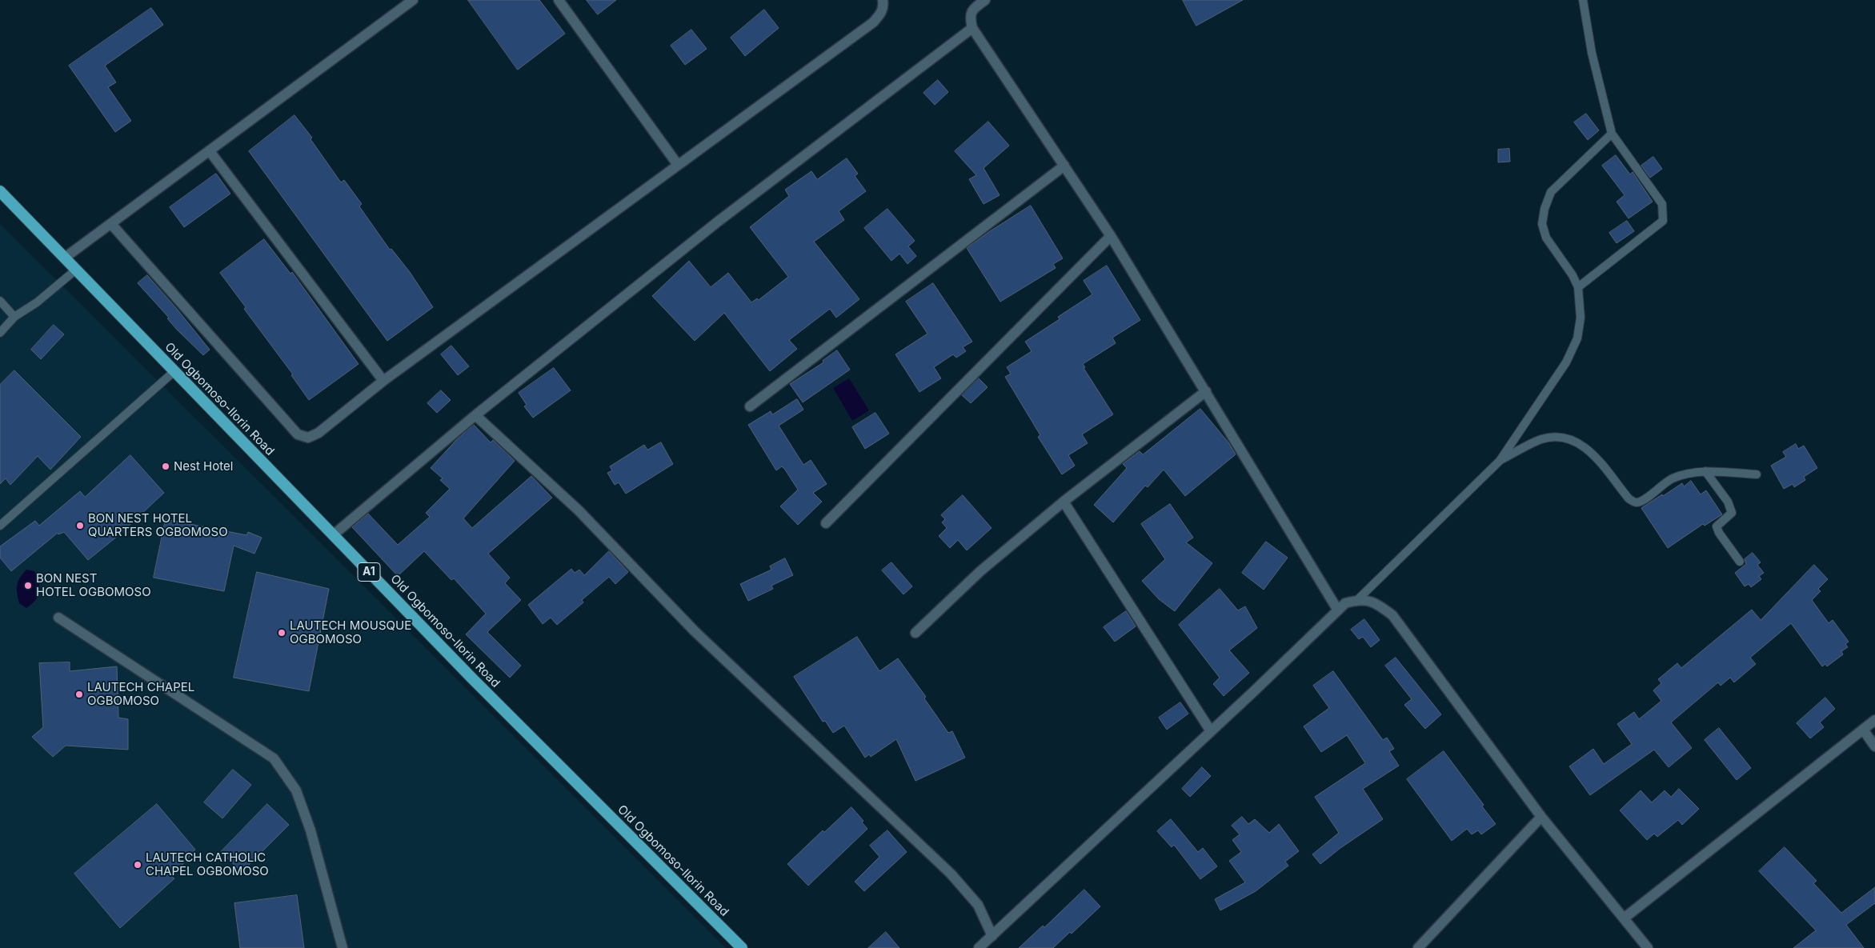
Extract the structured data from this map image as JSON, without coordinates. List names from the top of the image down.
{
  "streets": {
    "highway": ["Old Ogbomoso-Ilorin Road", "A1"]
  },
  "places": [
    "Nest Hotel",
    "BON NEST HOTEL QUARTERS OGBOMOSO",
    "BON NEST HOTEL OGBOMOSO",
    "LAUTECH MOUSQUE OGBOMOSO",
    "LAUTECH CHAPEL OGBOMOSO",
    "LAUTECH CATHOLIC CHAPEL OGBOMOSO"
  ]
}
